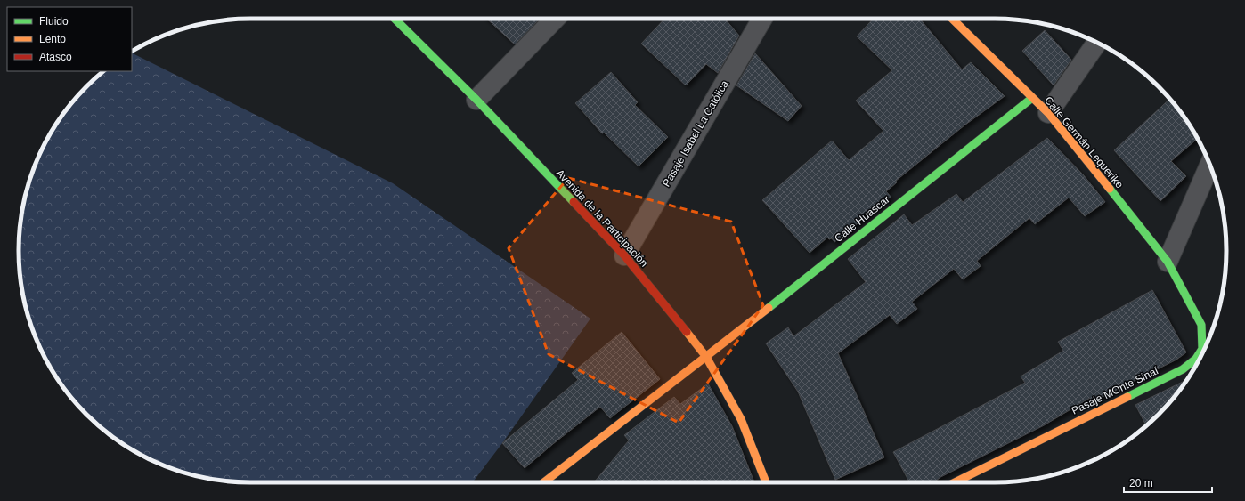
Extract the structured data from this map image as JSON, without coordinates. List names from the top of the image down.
{
  "streets": {
    "street": [
      "Pasaje Isabel La Católica",
      "Calle Germán Lequerike",
      "Avenida de la Participación",
      "Calle Huascar",
      "Pasaje MOnte Sinaí"
    ]
  },
  "crossings": [
    ["Pasaje Isabel La Católica", "Avenida de la Participación"],
    ["Calle Germán Lequerike", "Calle Huascar"],
    ["Calle Germán Lequerike", "Pasaje MOnte Sinaí"],
    ["Avenida de la Participación", "Calle Huascar"]
  ],
  "legend": ["Fluido", "Lento", "Atasco"],
  "scale_bar": "20 m"
}
